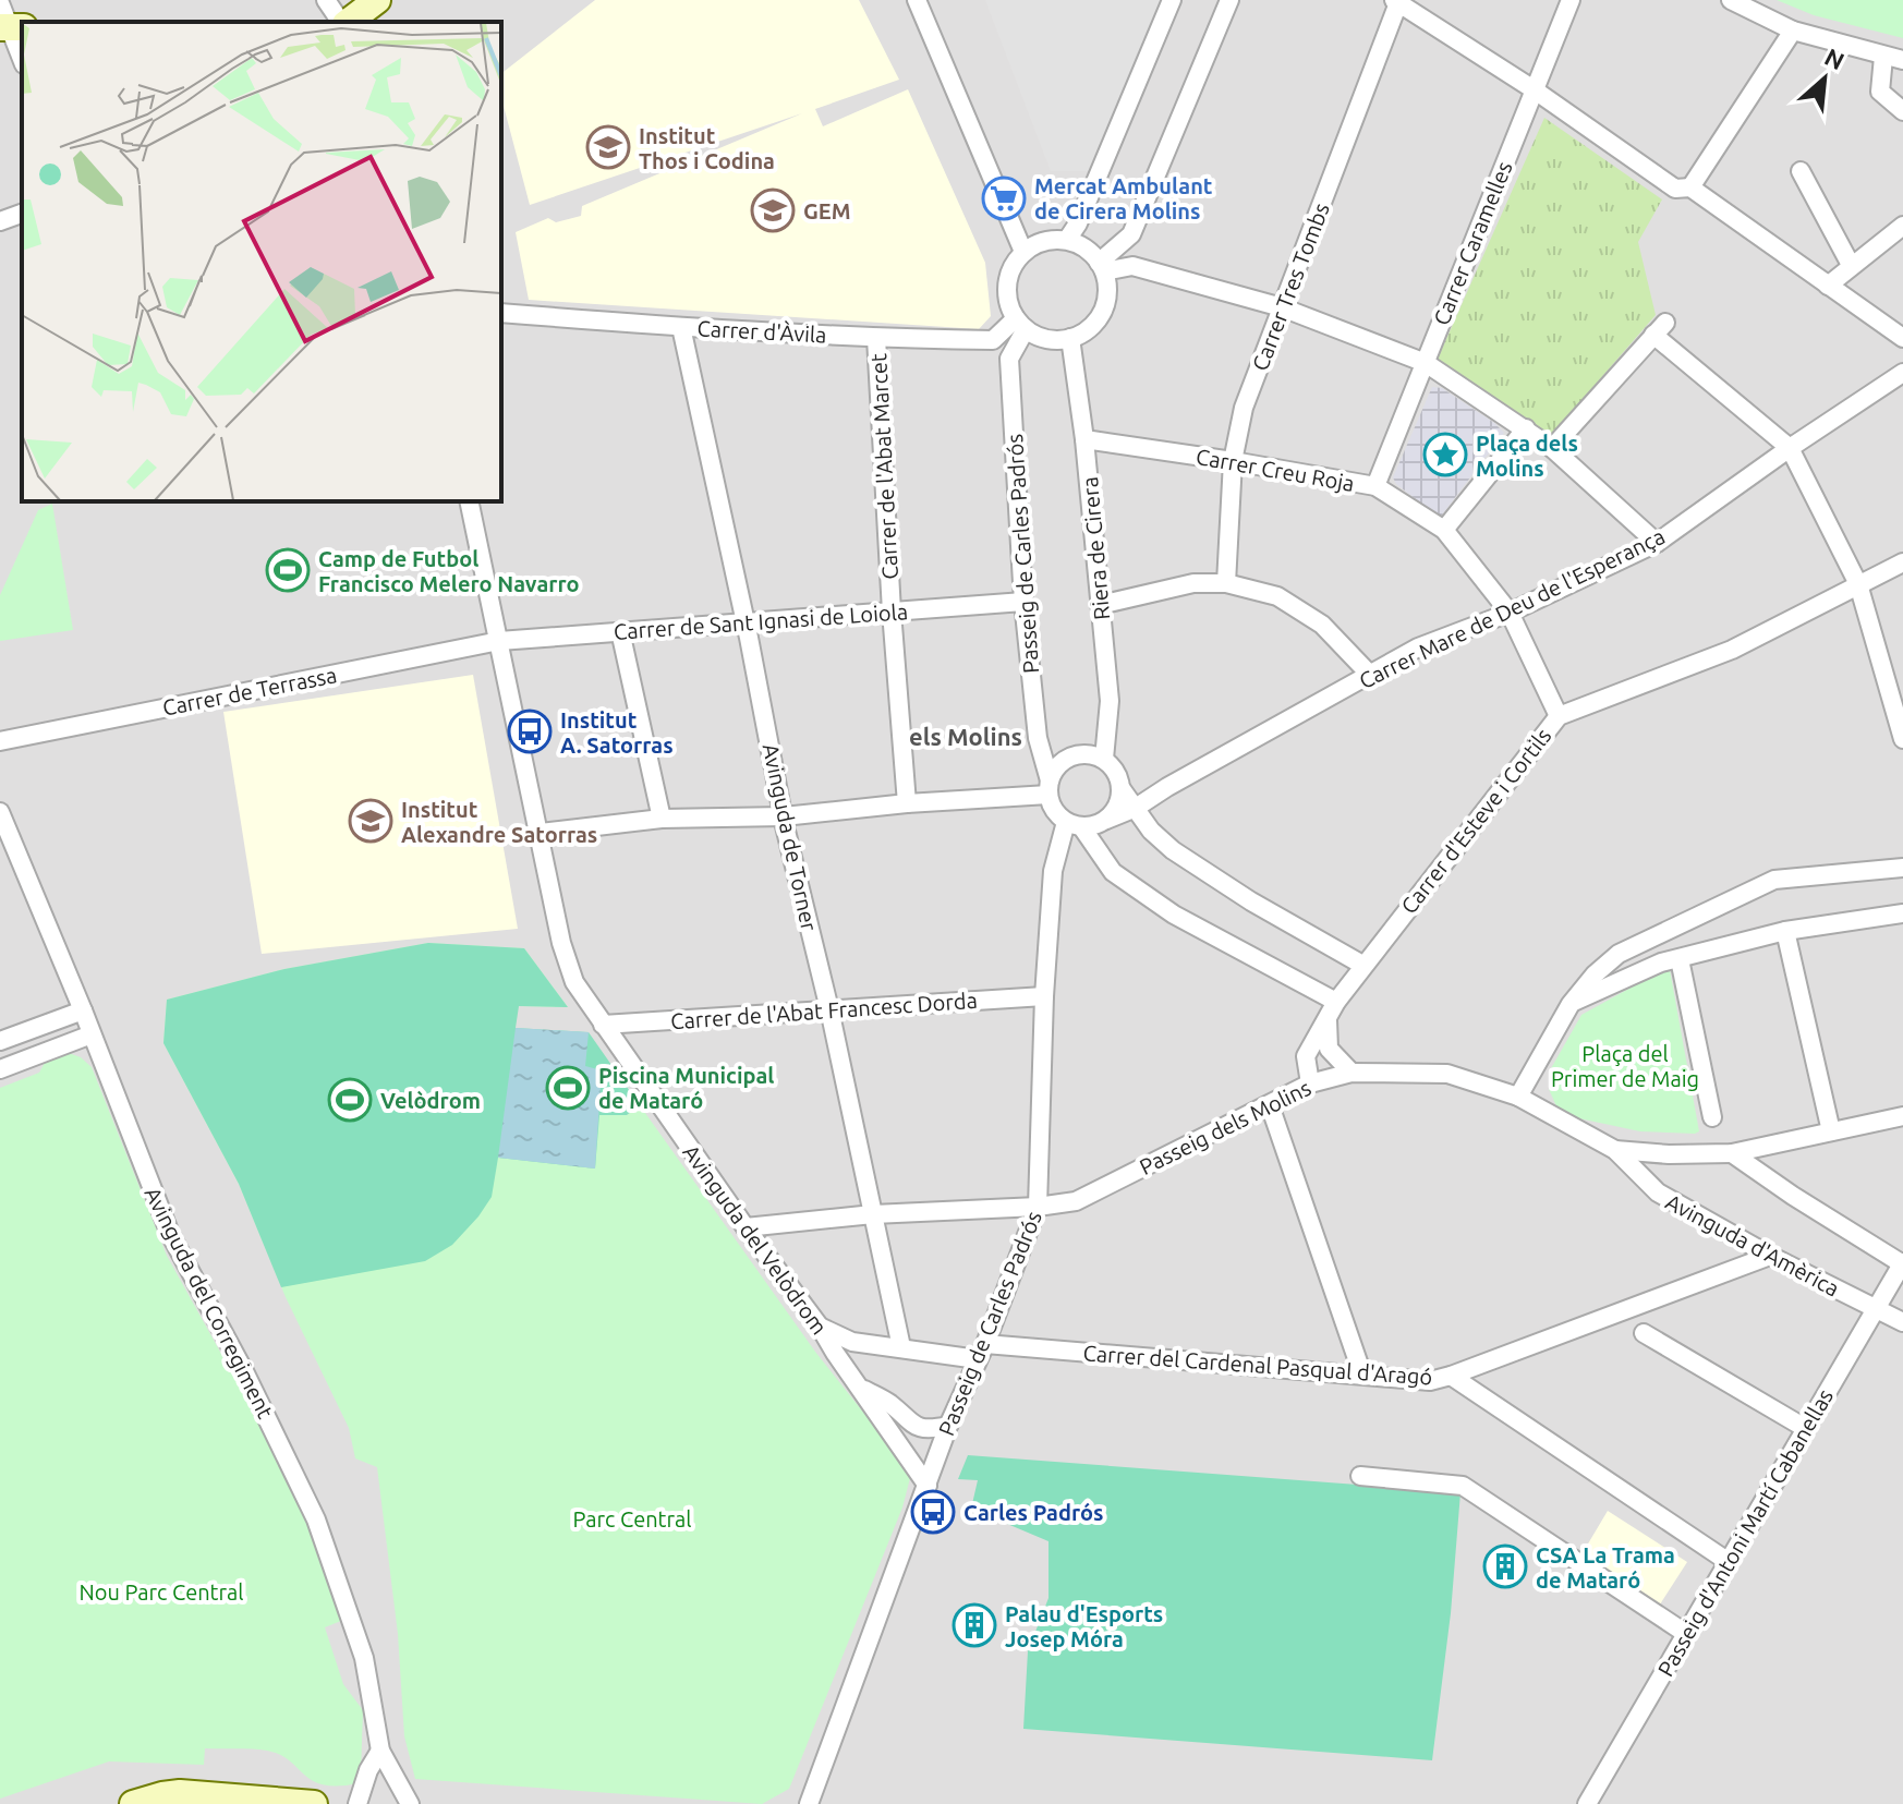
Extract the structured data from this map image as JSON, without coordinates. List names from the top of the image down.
{
  "streets": {
    "street": [
      "Carrer Caramelles",
      "Carrer Tres Tombs",
      "Carrer d'Àvila",
      "Carrer de l'Abat Marcet",
      "Carrer Creu Roja",
      "Riera de Cirera",
      "Passeig de Carles Padrós",
      "Carrer Mare de Deu de l'Esperança",
      "Carrer de Sant Ignasi de Loiola",
      "Carrer de Terrassa",
      "Carrer d'Esteve i Cortils",
      "Avinguda de Torner",
      "Carrer de l'Abat Francesc Dorda",
      "Passeig dels Molins",
      "Avinguda del Velòdrom",
      "Avinguda d'Amèrica",
      "Avinguda del Corregiment",
      "Carrer del Cardenal Pasqual d'Aragó",
      "Passeig d'Antoni Martí Cabanellas"
    ]
  },
  "crossings": [
    ["Carrer Caramelles", "Carrer Creu Roja"],
    ["Carrer Tres Tombs", "Carrer Creu Roja"],
    ["Carrer d'Àvila", "Carrer de l'Abat Marcet"],
    ["Carrer d'Àvila", "Riera de Cirera"],
    ["Carrer d'Àvila", "Passeig de Carles Padrós"],
    ["Carrer d'Àvila", "Avinguda de Torner"],
    ["Carrer de l'Abat Marcet", "Carrer de Sant Ignasi de Loiola"],
    ["Carrer Creu Roja", "Riera de Cirera"],
    ["Carrer Creu Roja", "Carrer Mare de Deu de l'Esperança"],
    ["Carrer Creu Roja", "Carrer d'Esteve i Cortils"],
    ["Riera de Cirera", "Passeig de Carles Padrós"],
    ["Riera de Cirera", "Carrer Mare de Deu de l'Esperança"],
    ["Passeig de Carles Padrós", "Carrer Mare de Deu de l'Esperança"],
    ["Passeig de Carles Padrós", "Carrer de Sant Ignasi de Loiola"],
    ["Passeig de Carles Padrós", "Carrer de l'Abat Francesc Dorda"],
    ["Passeig de Carles Padrós", "Passeig dels Molins"],
    ["Passeig de Carles Padrós", "Avinguda del Velòdrom"],
    ["Passeig de Carles Padrós", "Carrer del Cardenal Pasqual d'Aragó"],
    ["Carrer de Sant Ignasi de Loiola", "Carrer de Terrassa"],
    ["Carrer de Sant Ignasi de Loiola", "Avinguda de Torner"],
    ["Carrer de Sant Ignasi de Loiola", "Avinguda del Velòdrom"],
    ["Carrer de Terrassa", "Avinguda del Velòdrom"],
    ["Carrer d'Esteve i Cortils", "Passeig dels Molins"],
    ["Avinguda de Torner", "Carrer de l'Abat Francesc Dorda"],
    ["Avinguda de Torner", "Passeig dels Molins"],
    ["Avinguda de Torner", "Carrer del Cardenal Pasqual d'Aragó"],
    ["Carrer de l'Abat Francesc Dorda", "Avinguda del Velòdrom"],
    ["Passeig dels Molins", "Avinguda del Velòdrom"],
    ["Passeig dels Molins", "Avinguda d'Amèrica"],
    ["Avinguda del Velòdrom", "Carrer del Cardenal Pasqual d'Aragó"],
    ["Avinguda d'Amèrica", "Carrer del Cardenal Pasqual d'Aragó"],
    ["Avinguda d'Amèrica", "Passeig d'Antoni Martí Cabanellas"]
  ],
  "districts": ["els Molins"],
  "parks": ["Plaça del Primer de Maig", "Parc Central", "Nou Parc Central"],
  "places": {
    "school or university": ["Institut Thos i Codina", "GEM", "Institut Alexandre Satorras"],
    "supermarket": ["Mercat Ambulant de Cirera Molins"],
    "place": ["Plaça dels Molins"],
    "sports": ["Camp de Futbol Francisco Melero Navarro", "Piscina Municipal de Mataró", "Velòdrom"],
    "bus stop": ["Institut A. Satorras", "Carles Padrós"],
    "building": ["CSA La Trama de Mataró", "Palau d'Esports Josep Móra"]
  },
  "north": "top right"
}
